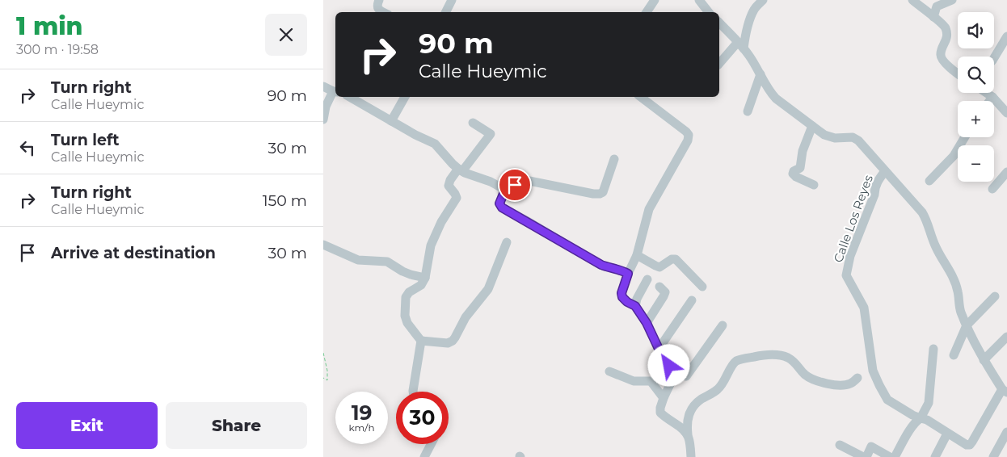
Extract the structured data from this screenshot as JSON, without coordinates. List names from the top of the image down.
{
  "streets": {
    "street": ["Calle Los Reyes"]
  },
  "page": {
    "heading": ["1 min", "300 m · 19:58"],
    "map_buttons": ["+", "−"],
    "turn": ["90 m", "Calle Hueymic"],
    "list": [
      {
        "name": "Turn right",
        "note": "Calle Hueymic",
        "value": "90 m"
      },
      {
        "name": "Turn left",
        "note": "Calle Hueymic",
        "value": "30 m"
      },
      {
        "name": "Turn right",
        "note": "Calle Hueymic",
        "value": "150 m"
      },
      {
        "name": "Arrive at destination",
        "value": "30 m"
      }
    ],
    "speed": "19 km/h",
    "limit": "30",
    "buttons": ["Exit", "Share"]
  }
}
